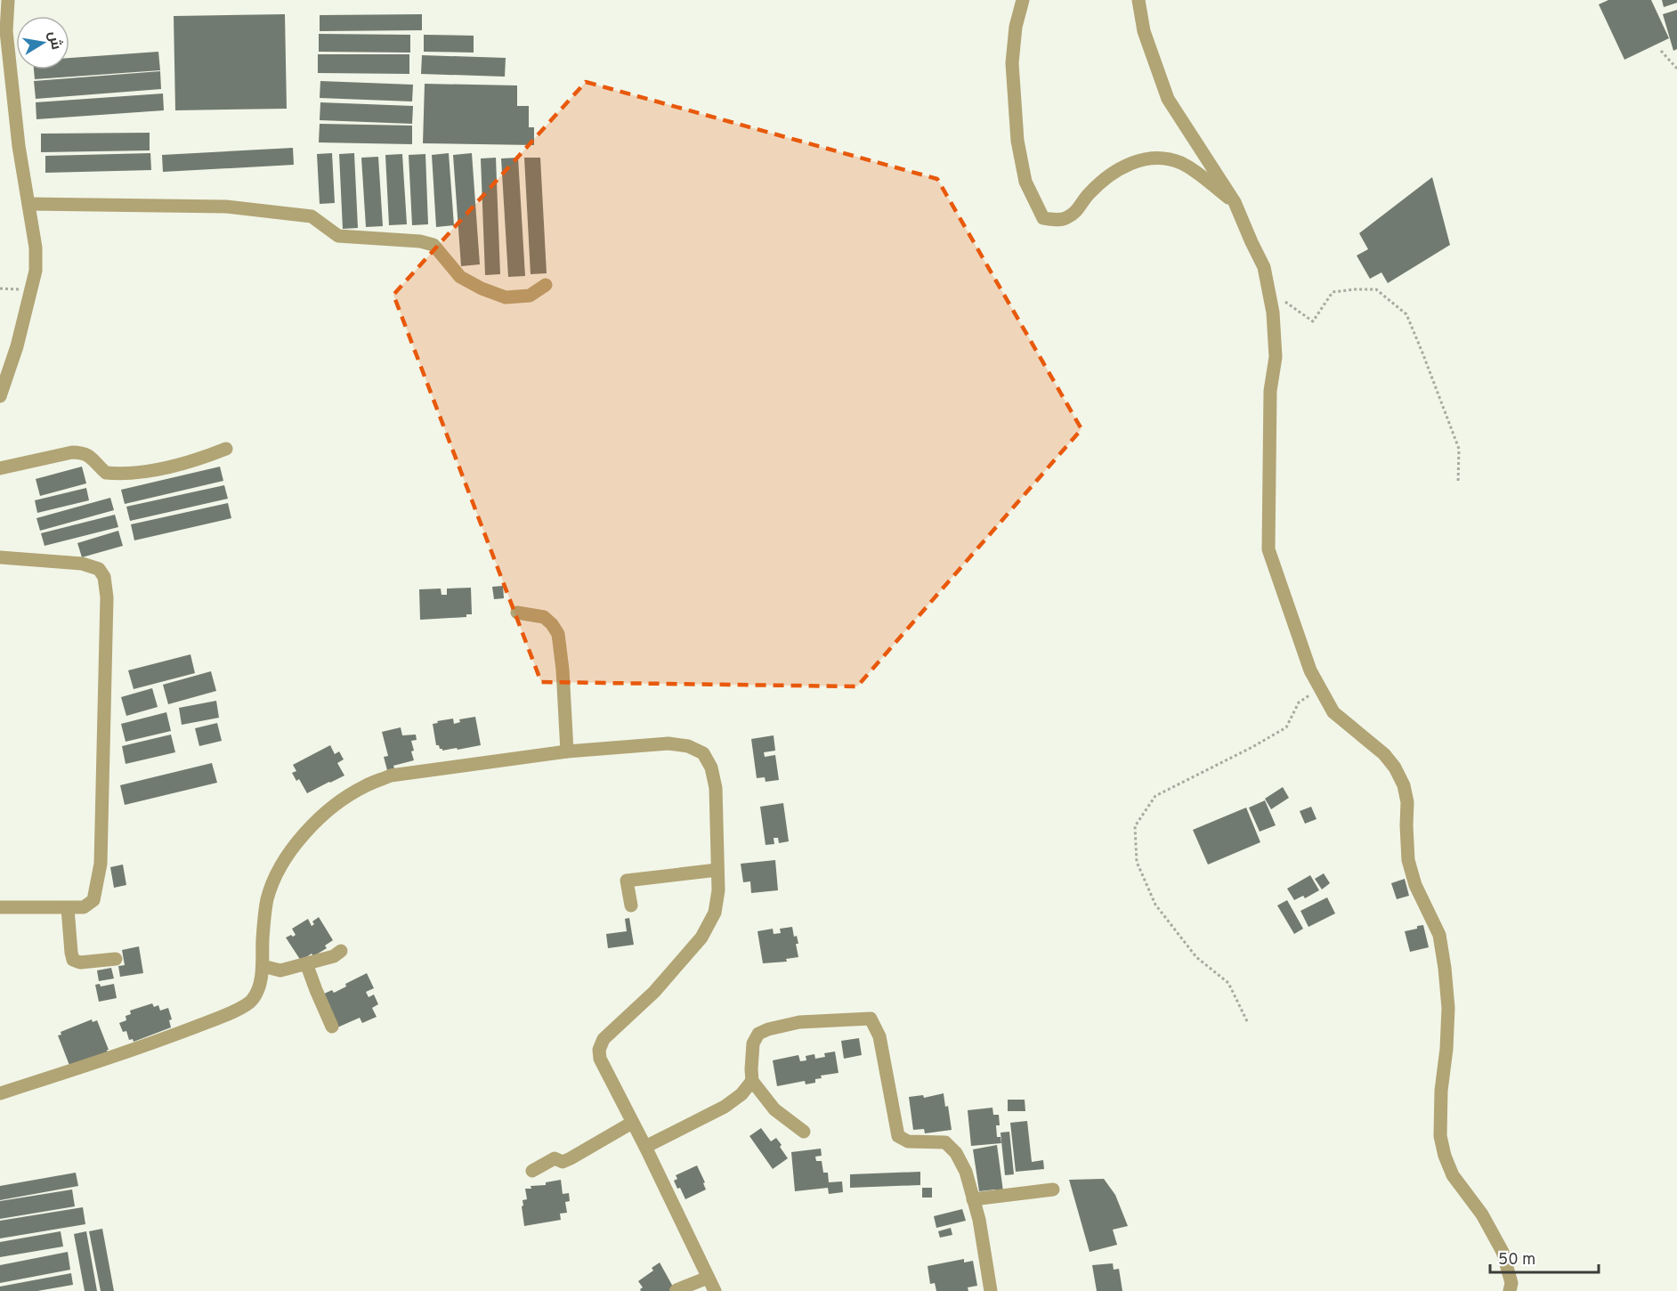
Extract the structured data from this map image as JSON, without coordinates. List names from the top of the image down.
{
  "scale_bar": "50 m",
  "north": "right"
}
